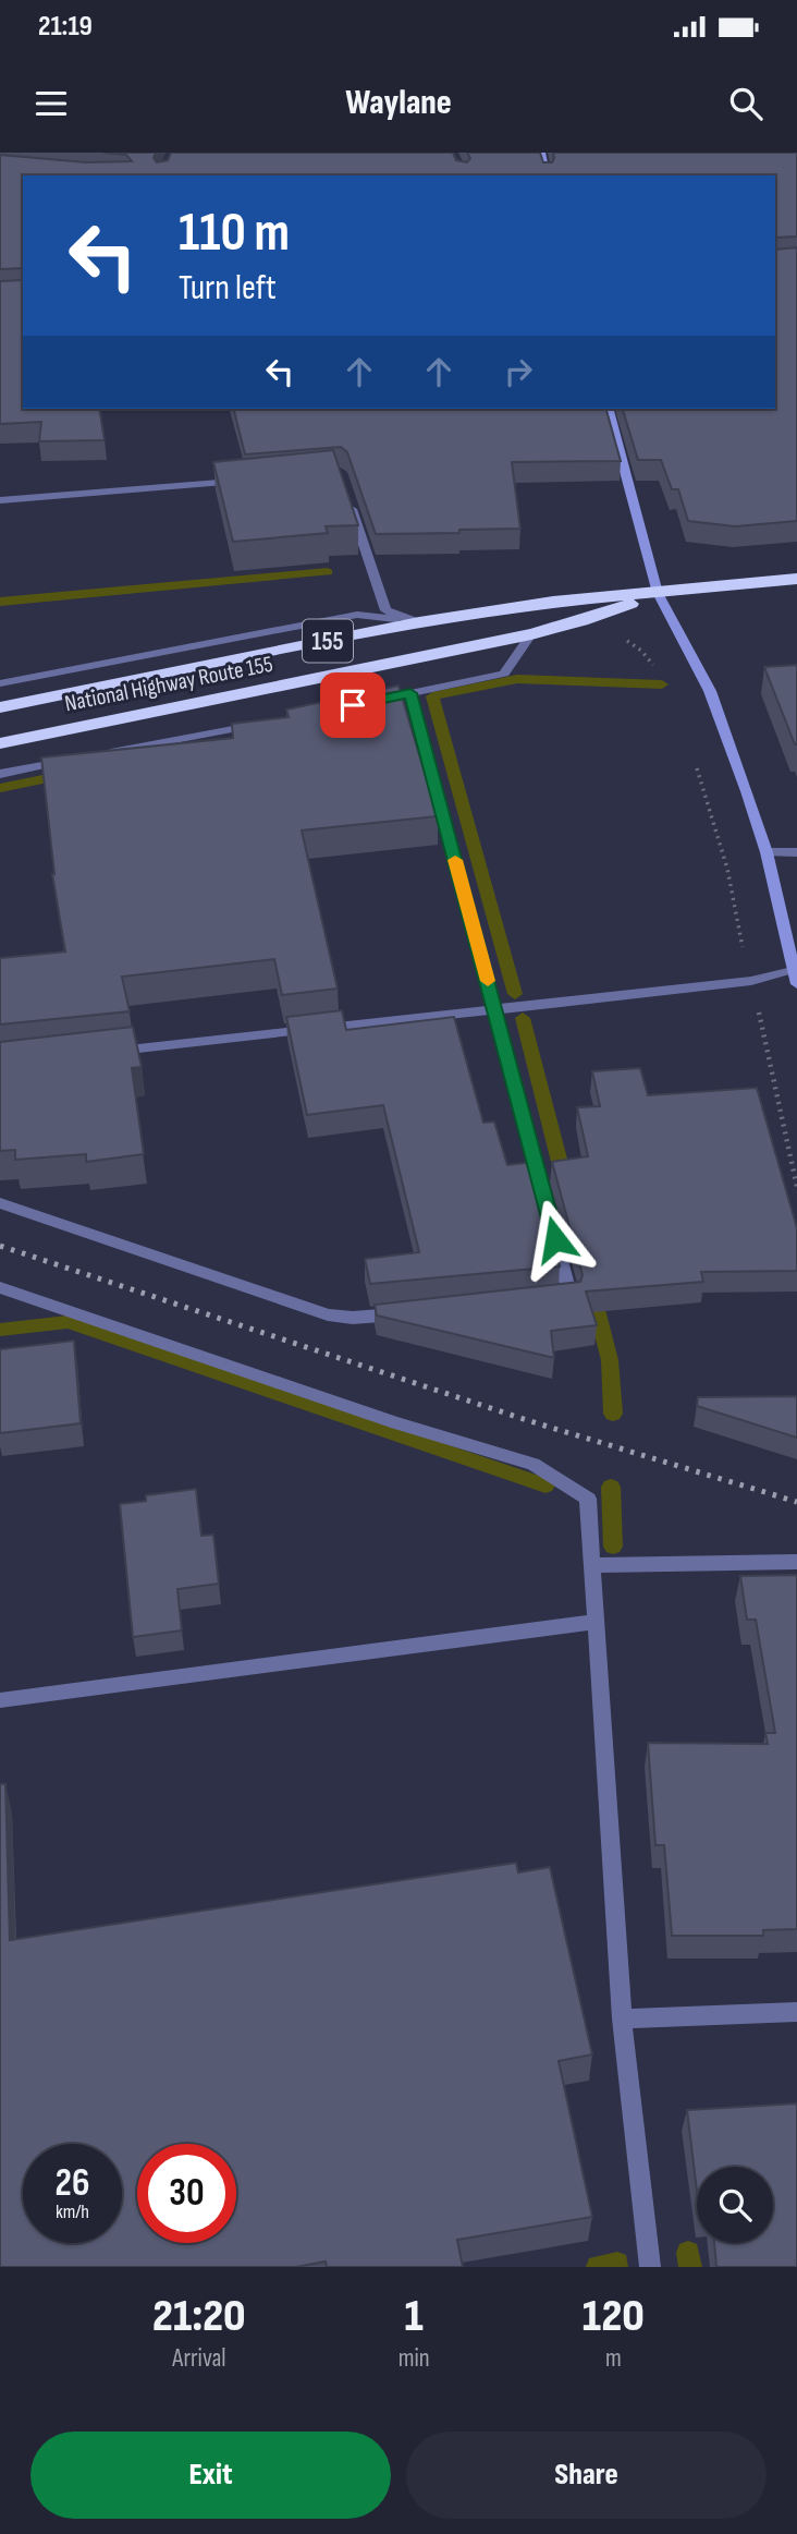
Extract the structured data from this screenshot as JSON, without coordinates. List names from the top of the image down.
{
  "streets": {
    "highway": ["155", "National Highway Route 155"]
  },
  "page": {
    "status": "21:19",
    "header": "Waylane",
    "turn": ["110 m", "Turn left"],
    "speed": "26 km/h",
    "limit": "30",
    "eta": [
      "21:20",
      "Arrival",
      "1",
      "min",
      "120",
      "m"
    ],
    "buttons": ["Exit", "Share"]
  }
}
